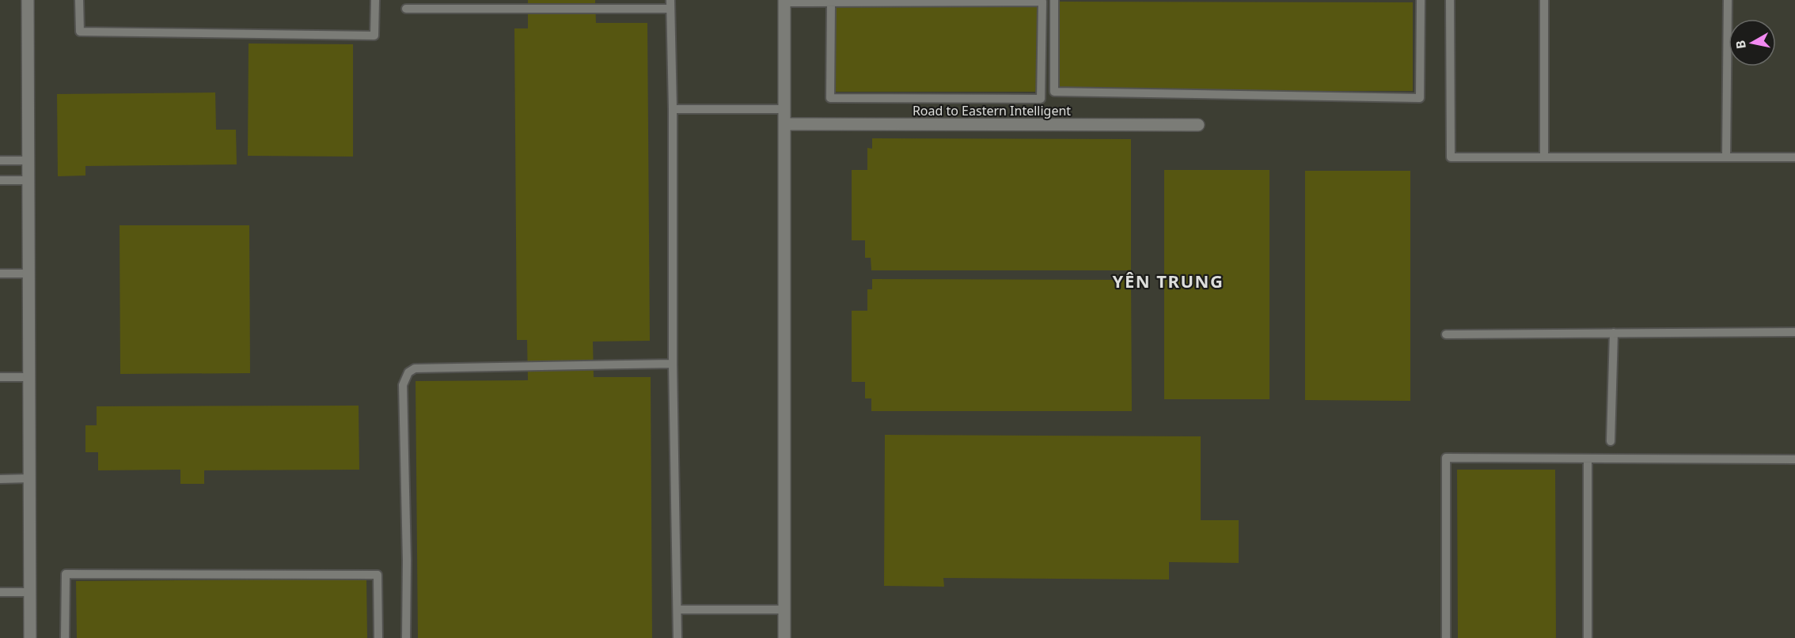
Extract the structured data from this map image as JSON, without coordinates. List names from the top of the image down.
{
  "streets": {
    "street": ["Road to Eastern Intelligent"]
  },
  "districts": ["YÊN TRUNG"],
  "north": "left"
}
